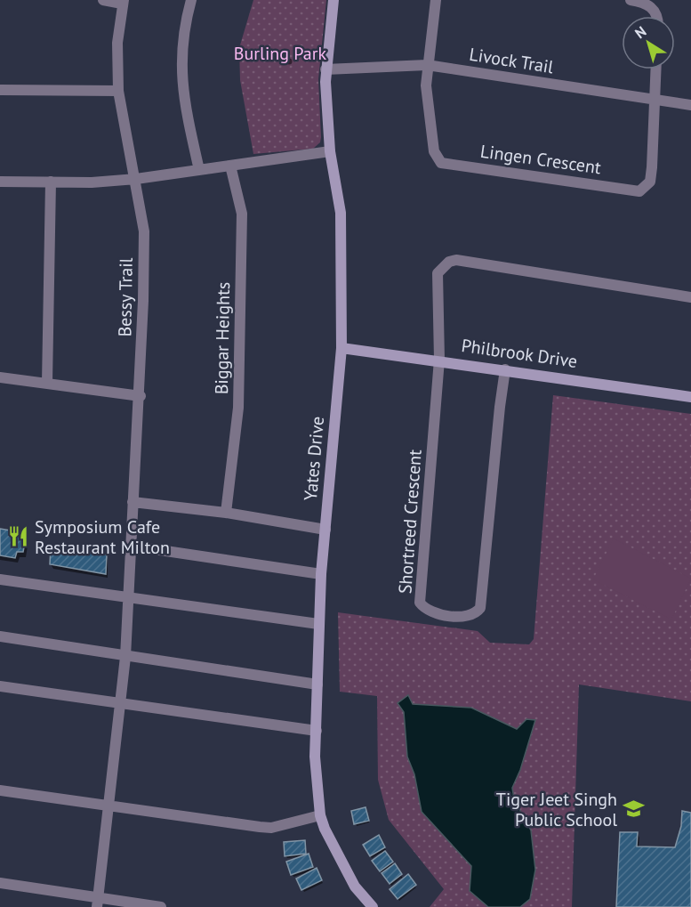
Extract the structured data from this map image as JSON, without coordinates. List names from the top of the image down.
{
  "streets": {
    "street": [
      "Livock Trail",
      "Lingen Crescent",
      "Bessy Trail",
      "Biggar Heights",
      "Philbrook Drive",
      "Yates Drive",
      "Shortreed Crescent"
    ]
  },
  "crossings": [
    ["Livock Trail", "Lingen Crescent"],
    ["Livock Trail", "Yates Drive"],
    ["Philbrook Drive", "Yates Drive"],
    ["Philbrook Drive", "Shortreed Crescent"]
  ],
  "parks": ["Burling Park"],
  "places": {
    "restaurant": ["Symposium Cafe Restaurant Milton"],
    "school or university": ["Tiger Jeet Singh Public School"]
  },
  "north": "top left"
}
